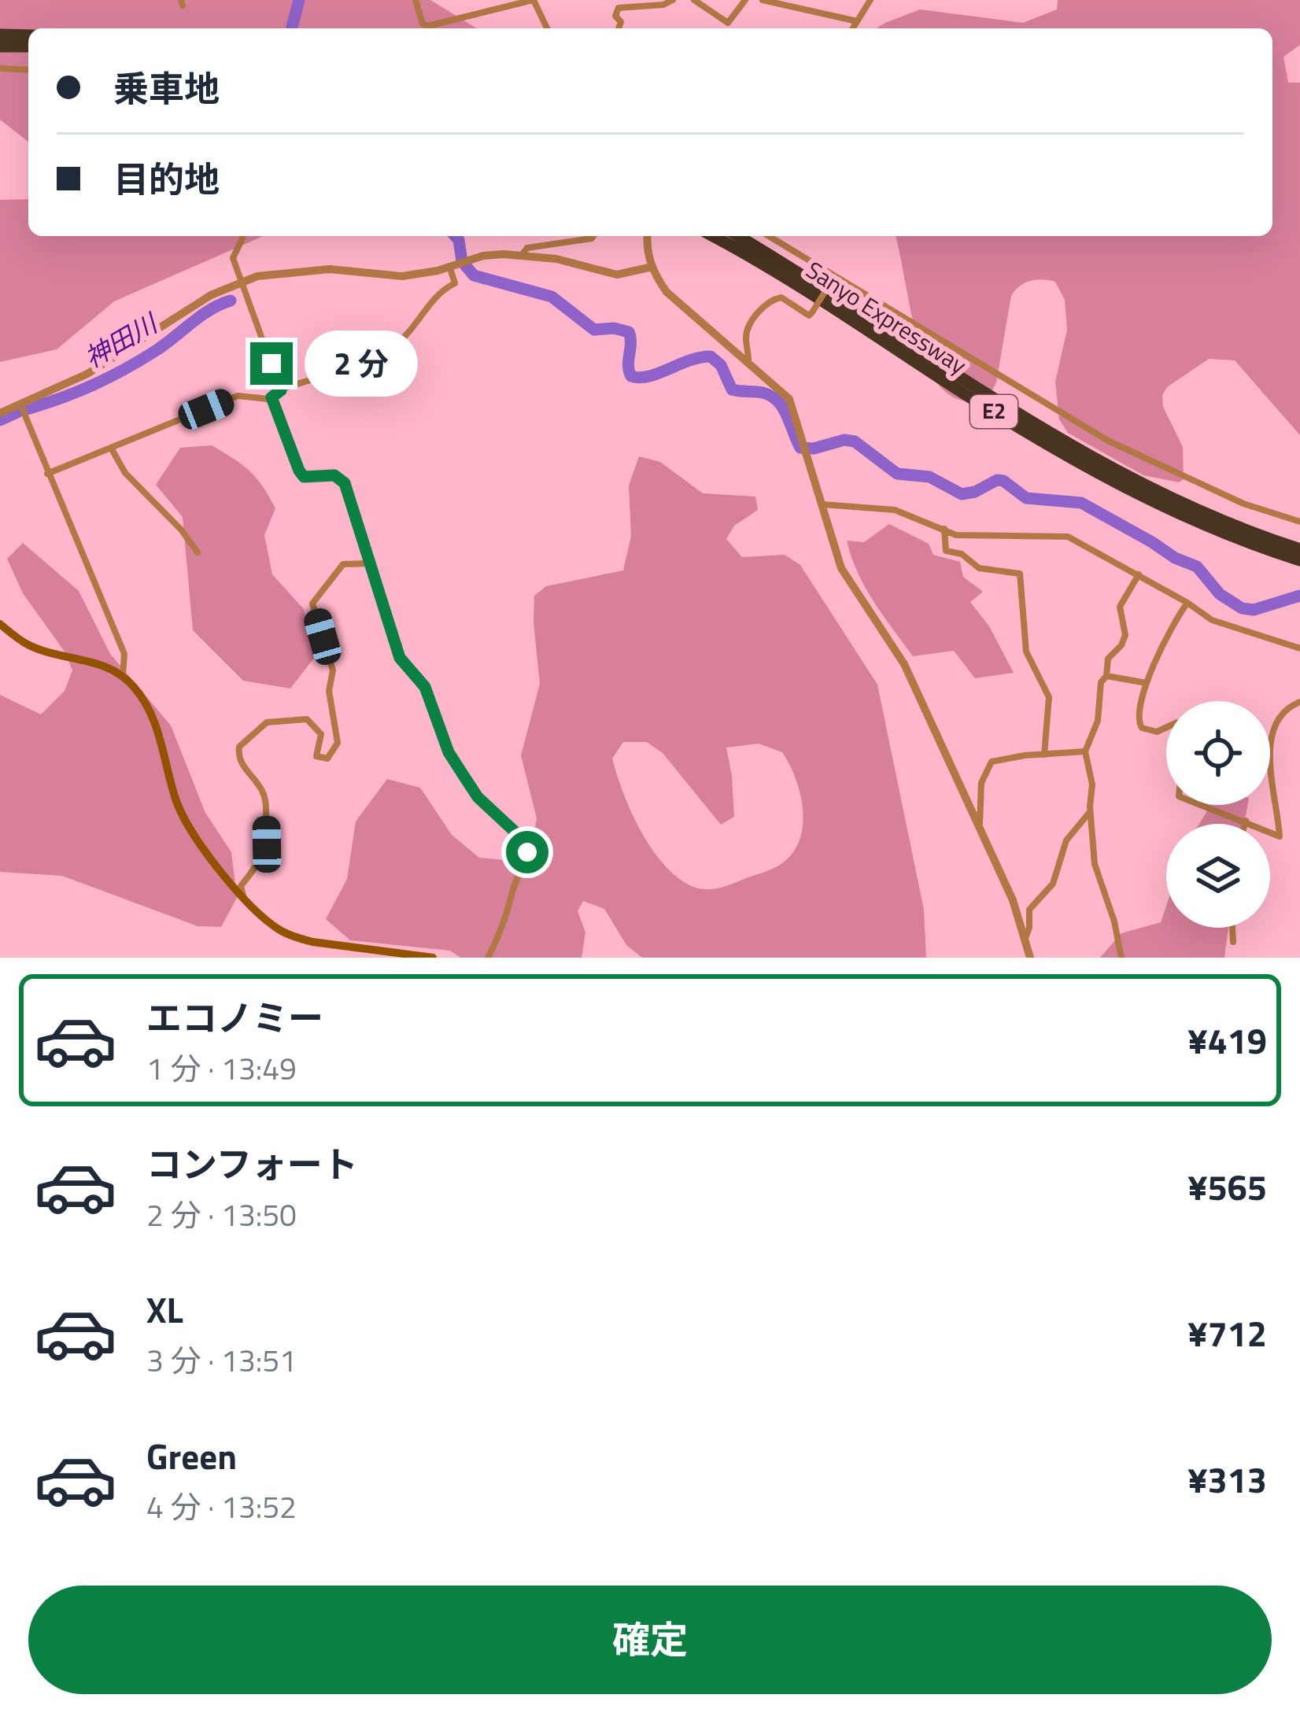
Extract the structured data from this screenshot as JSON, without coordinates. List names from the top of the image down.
{
  "streets": {
    "highway": ["Sanyo Expressway", "E2"]
  },
  "water": ["神田川"],
  "page": {
    "banner": ["乗車地", "目的地"],
    "bubble": "2 分",
    "list": [
      {
        "name": "エコノミー",
        "note": "1 分 · 13:49",
        "value": "¥419"
      },
      {
        "name": "コンフォート",
        "note": "2 分 · 13:50",
        "value": "¥565"
      },
      {
        "name": "XL",
        "note": "3 分 · 13:51",
        "value": "¥712"
      },
      {
        "name": "Green",
        "note": "4 分 · 13:52",
        "value": "¥313"
      }
    ],
    "buttons": "確定"
  }
}
